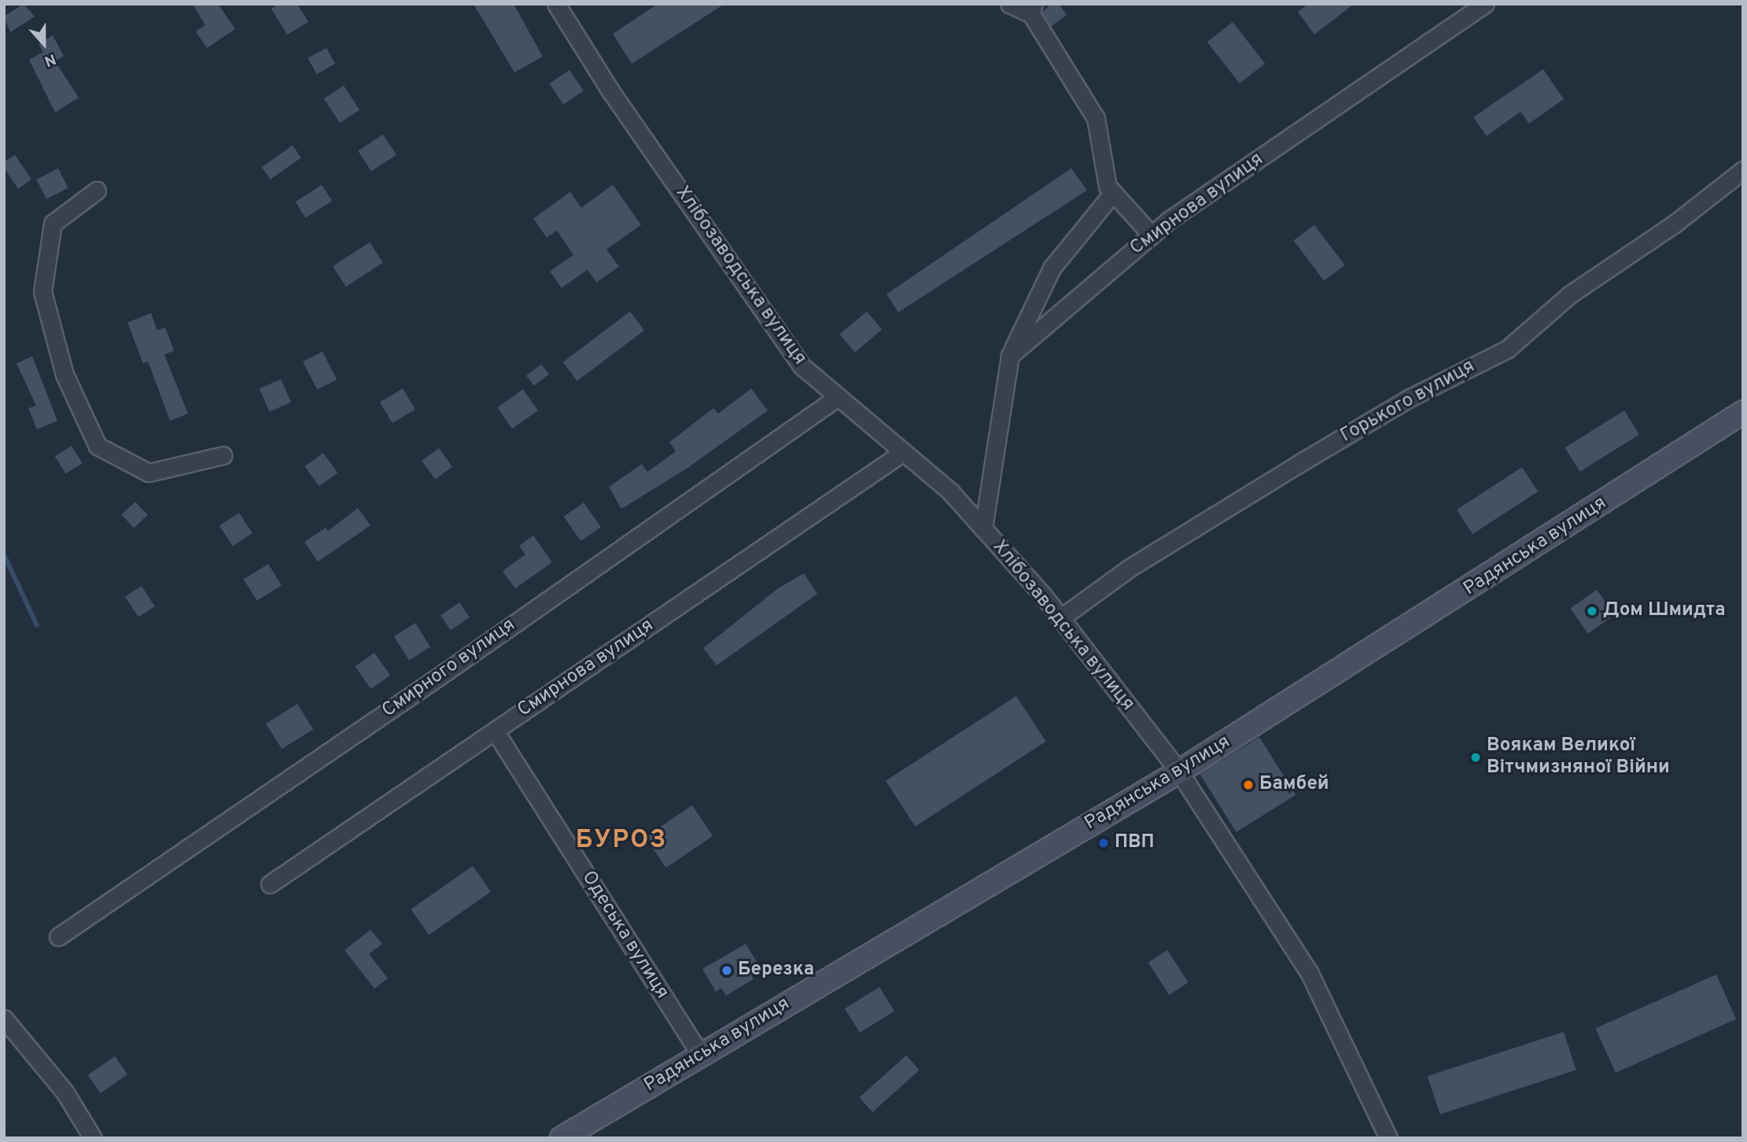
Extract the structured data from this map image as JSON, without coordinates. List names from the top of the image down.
{
  "streets": {
    "street": [
      "Смирнова вулиця",
      "Хлібозаводська вулиця",
      "Горького вулиця",
      "Радянська вулиця",
      "Смирного вулиця",
      "Одеська вулиця"
    ]
  },
  "crossings": [
    ["Смирнова вулиця", "Хлібозаводська вулиця"],
    ["Смирнова вулиця", "Одеська вулиця"],
    ["Хлібозаводська вулиця", "Горького вулиця"],
    ["Хлібозаводська вулиця", "Радянська вулиця"],
    ["Хлібозаводська вулиця", "Смирного вулиця"],
    ["Радянська вулиця", "Одеська вулиця"]
  ],
  "districts": ["БУРОЗ"],
  "places": [
    "Дом Шмидта",
    "Воякам Великої Вітчмизняної Війни",
    "Бамбей",
    "ПВП",
    "Березка"
  ],
  "north": "bottom"
}
